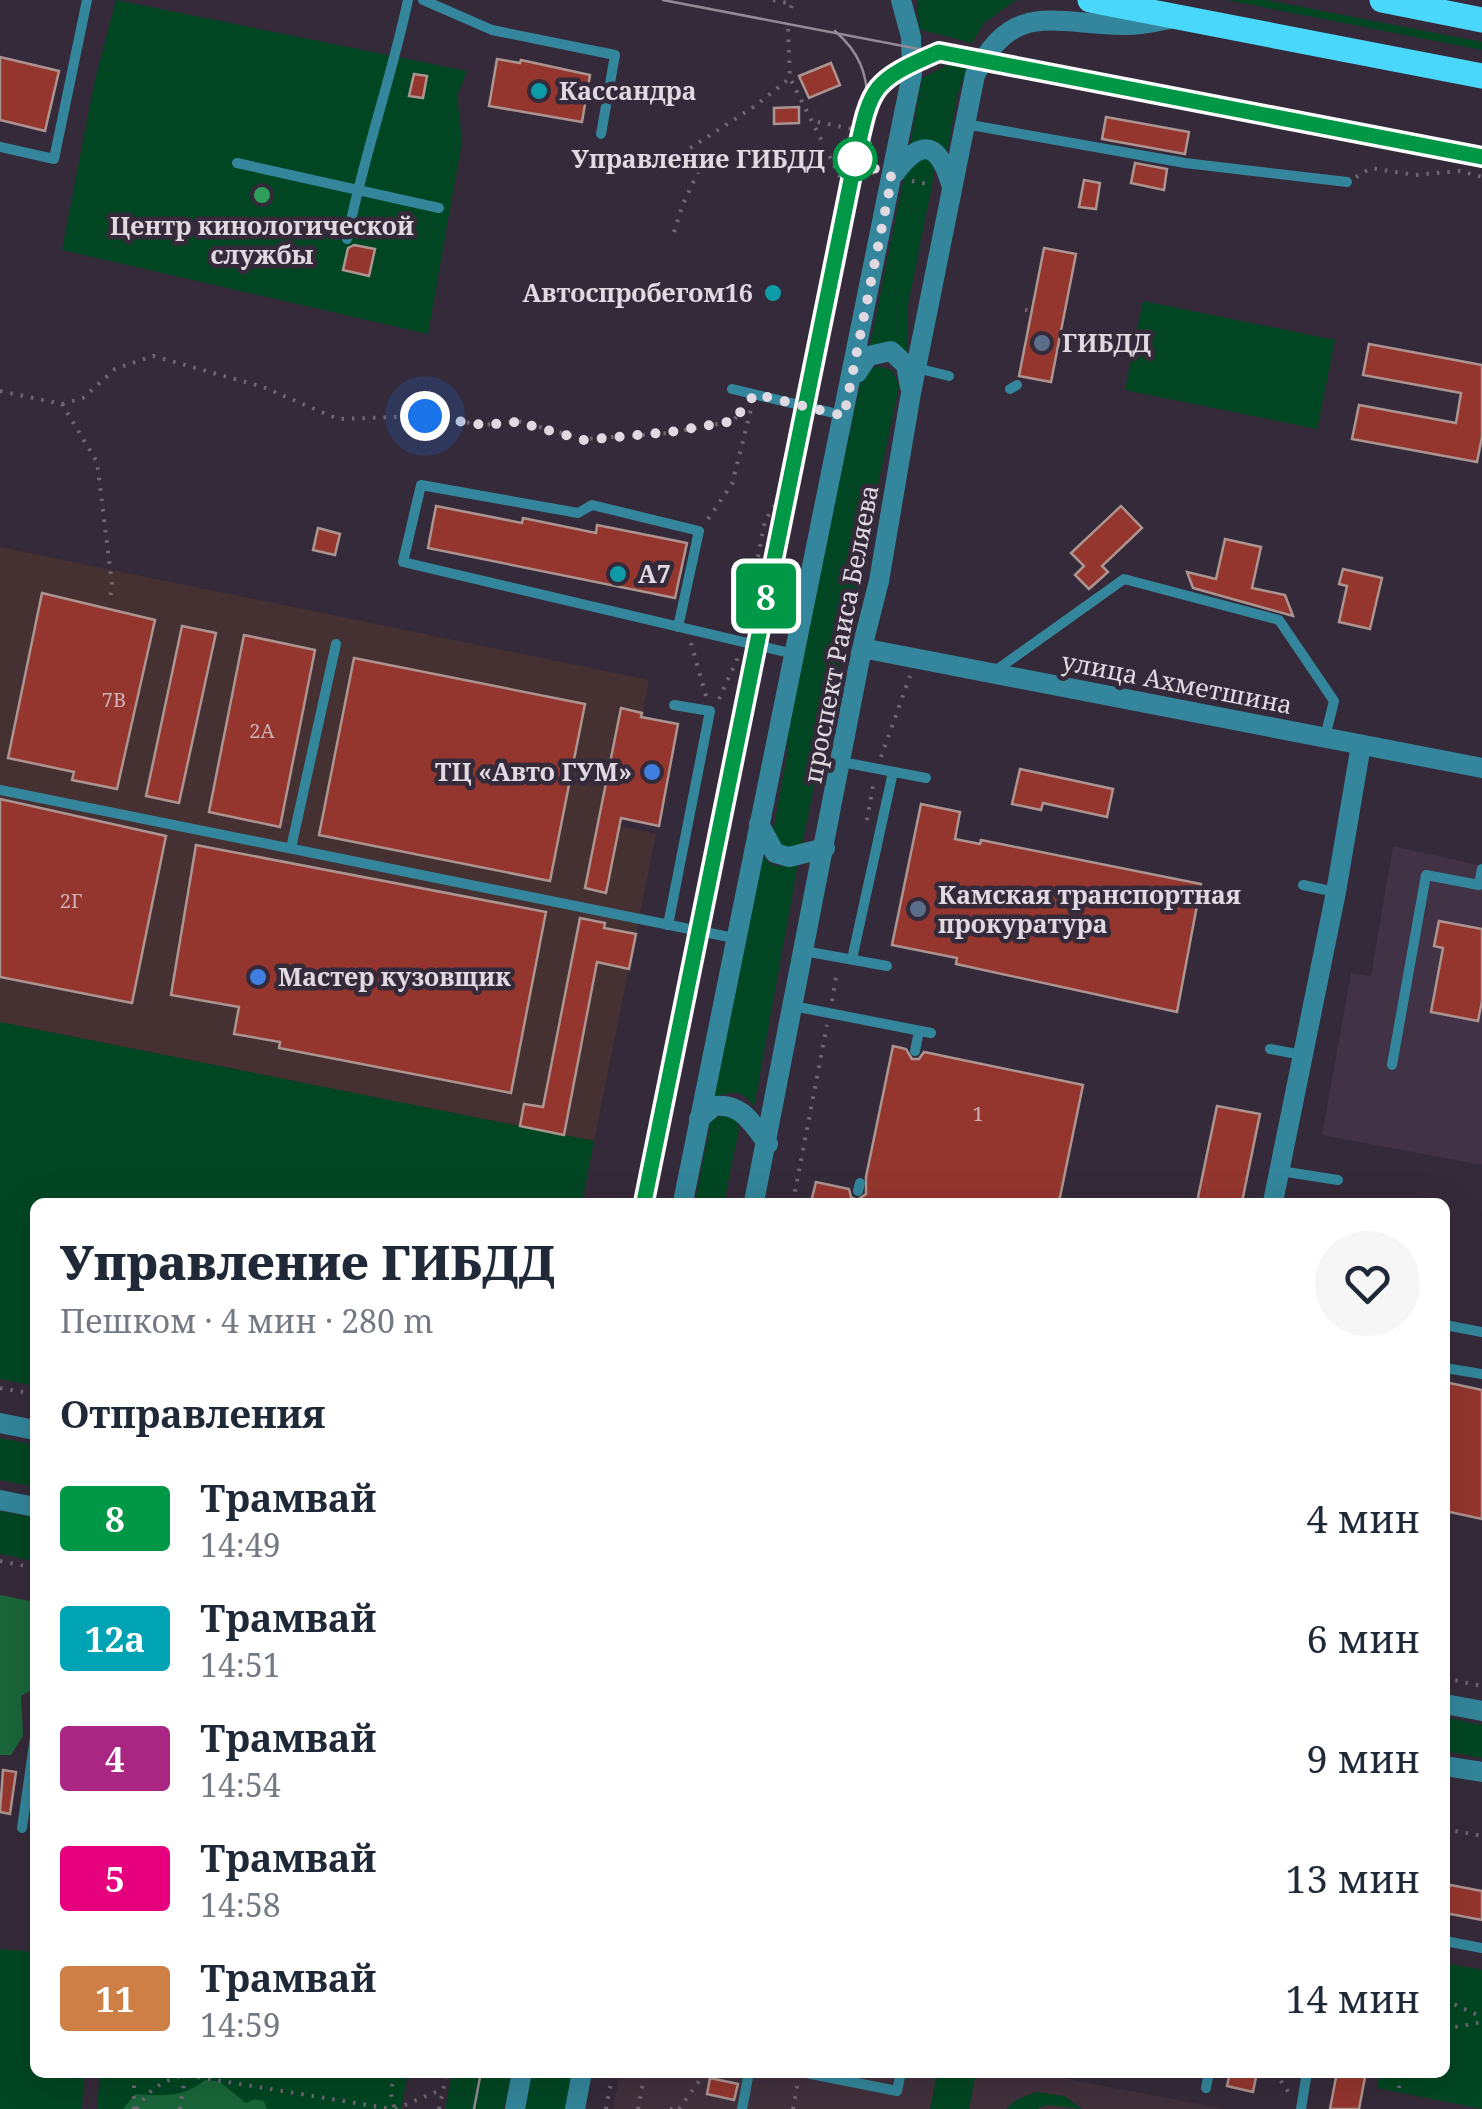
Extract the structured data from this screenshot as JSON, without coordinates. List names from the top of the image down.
{
  "streets": {
    "street": ["проспект Раиса Беляева", "улица Ахметшина"]
  },
  "crossings": [
    ["проспект Раиса Беляева", "улица Ахметшина"]
  ],
  "places": [
    "Кассандра",
    "Управление ГИБДД",
    "Центр кинологической службы",
    "Автоспробегом16",
    "ГИБДД",
    "А7",
    "ТЦ «Авто ГУМ»",
    "Камская транспортная прокуратура",
    "Мастер кузовщик"
  ],
  "lines": ["tram line 8"],
  "house_numbers": [
    "7В",
    "2А",
    "2Г",
    "1"
  ],
  "page": {
    "on_map": "8",
    "heading": [
      ["Управление ГИБДД", "Пешком · 4 мин · 280 m"],
      "Отправления"
    ],
    "list": [
      {
        "mark": "8",
        "name": "Трамвай",
        "note": "14:49",
        "value": "4 мин"
      },
      {
        "mark": "12а",
        "name": "Трамвай",
        "note": "14:51",
        "value": "6 мин"
      },
      {
        "mark": "4",
        "name": "Трамвай",
        "note": "14:54",
        "value": "9 мин"
      },
      {
        "mark": "5",
        "name": "Трамвай",
        "note": "14:58",
        "value": "13 мин"
      },
      {
        "mark": "11",
        "name": "Трамвай",
        "note": "14:59",
        "value": "14 мин"
      }
    ]
  }
}
